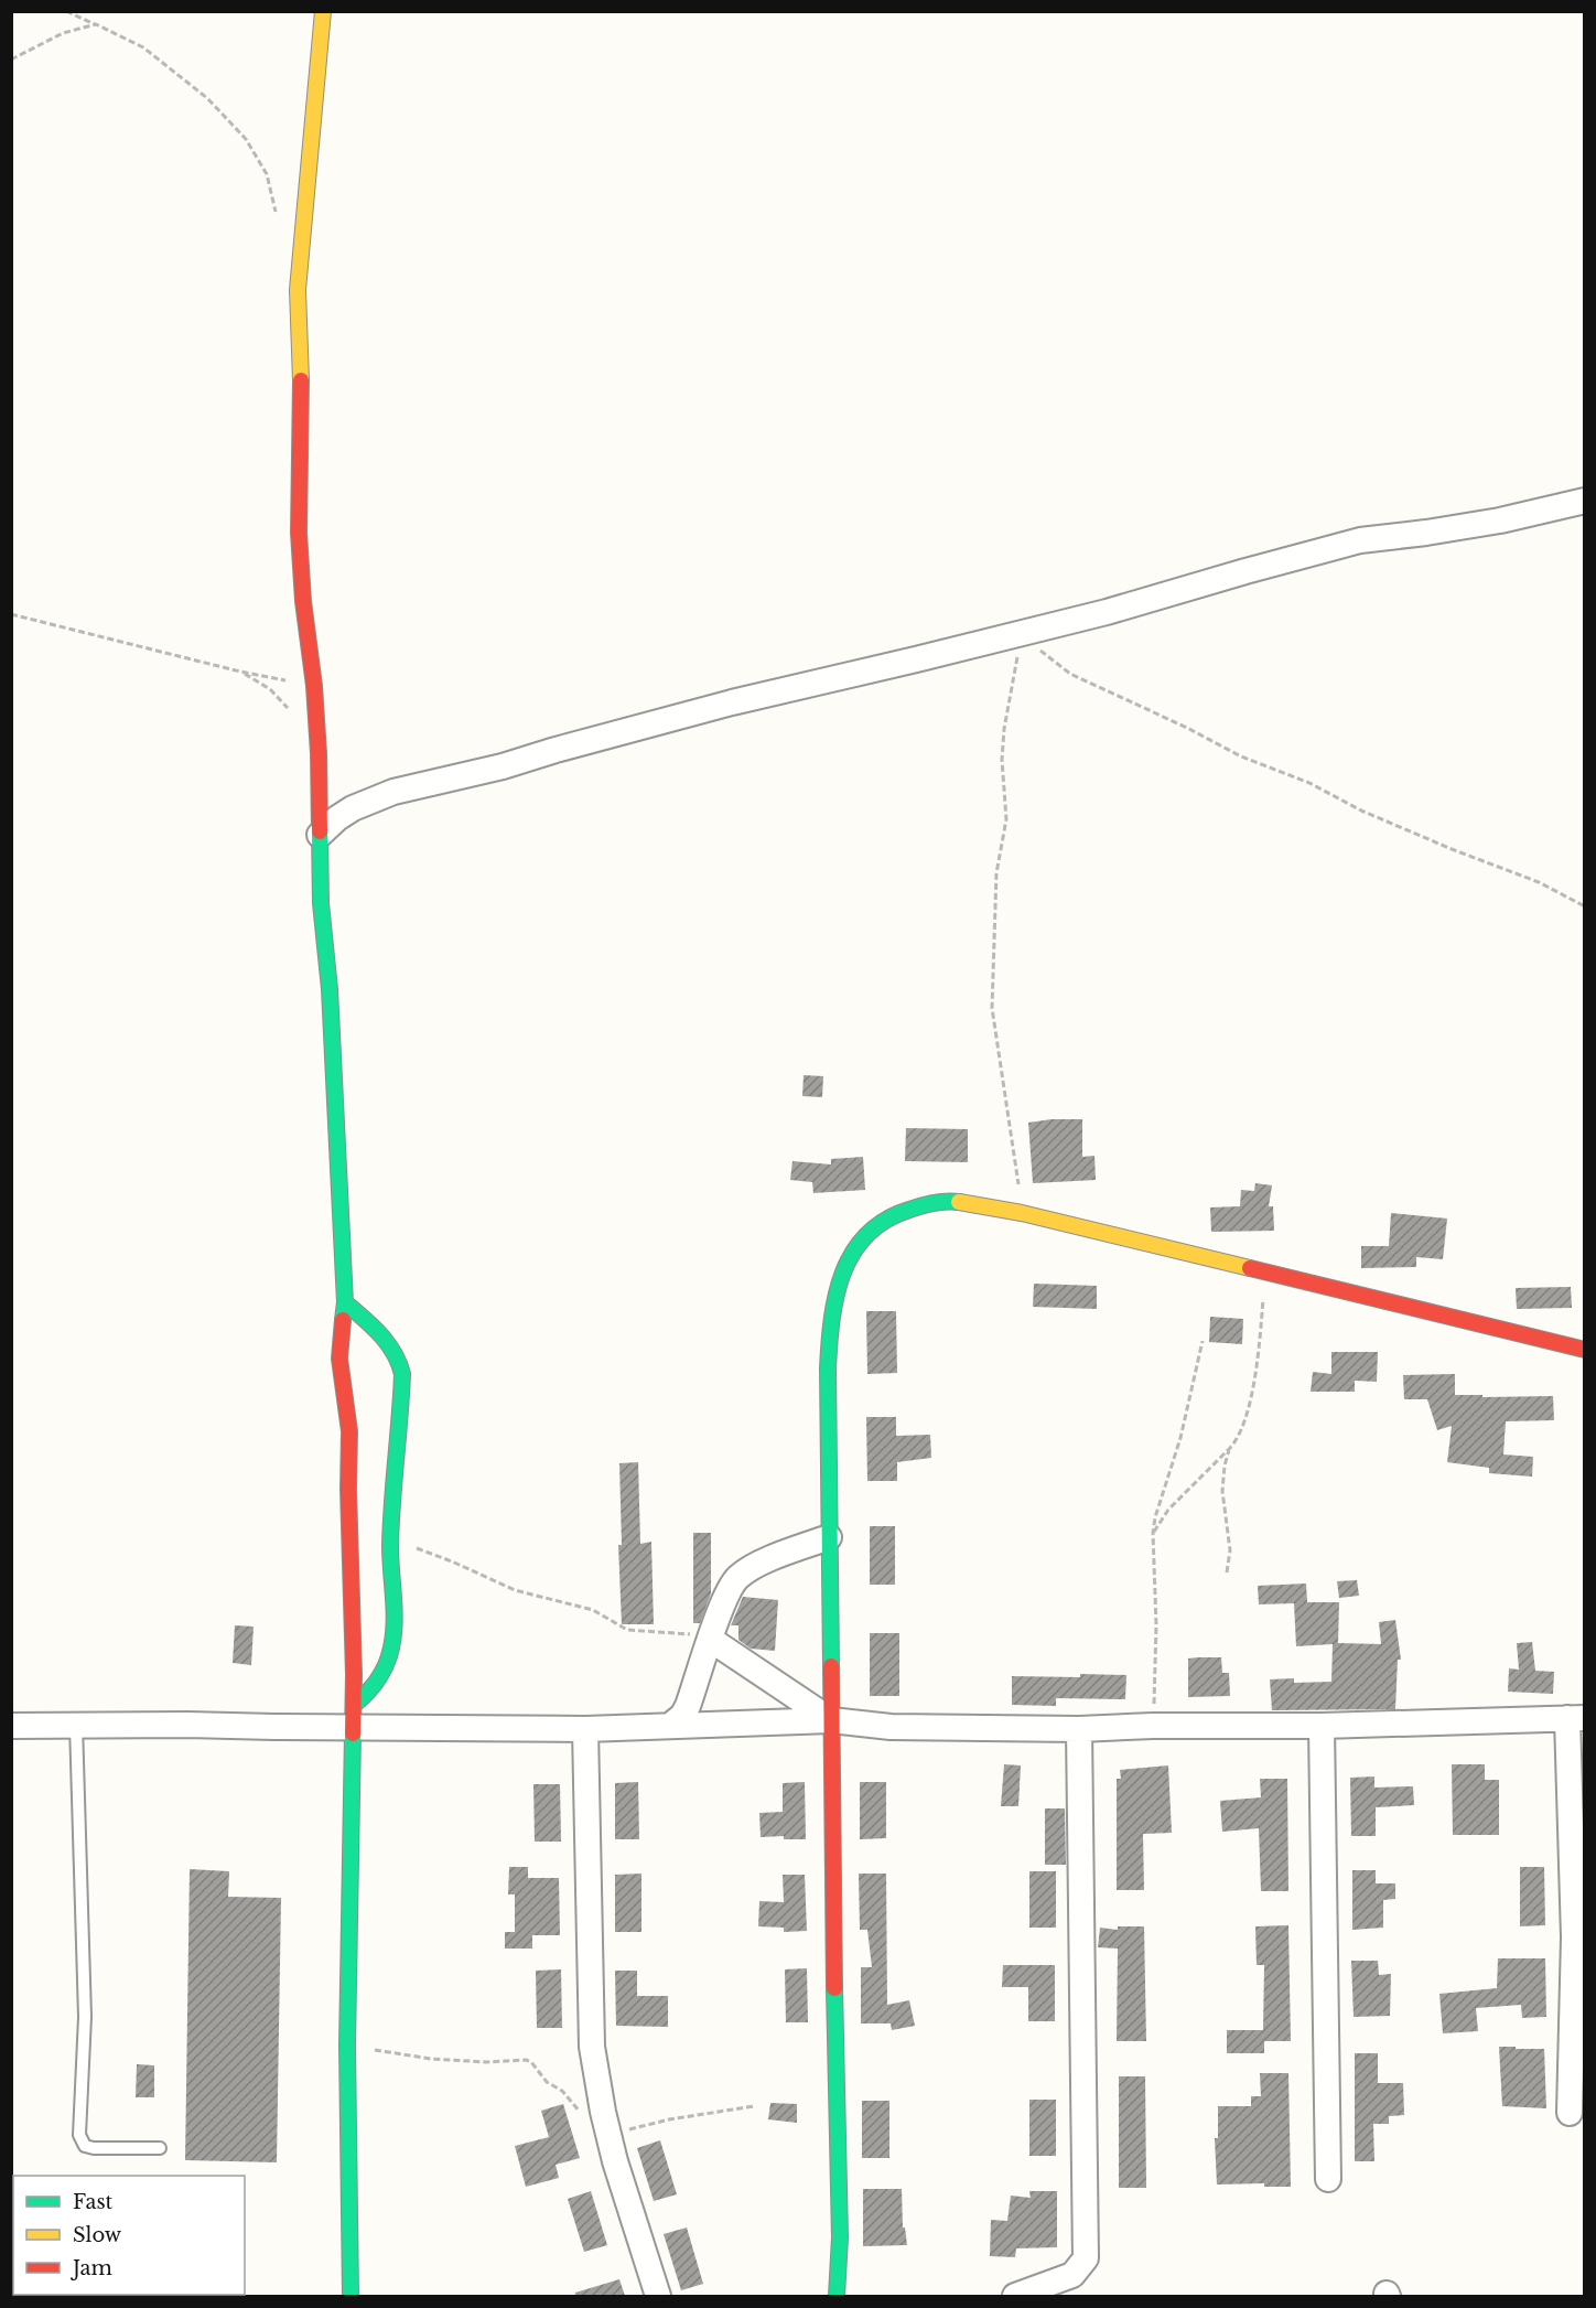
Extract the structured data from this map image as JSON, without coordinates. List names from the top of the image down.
{
  "legend": ["Fast", "Slow", "Jam"]
}
